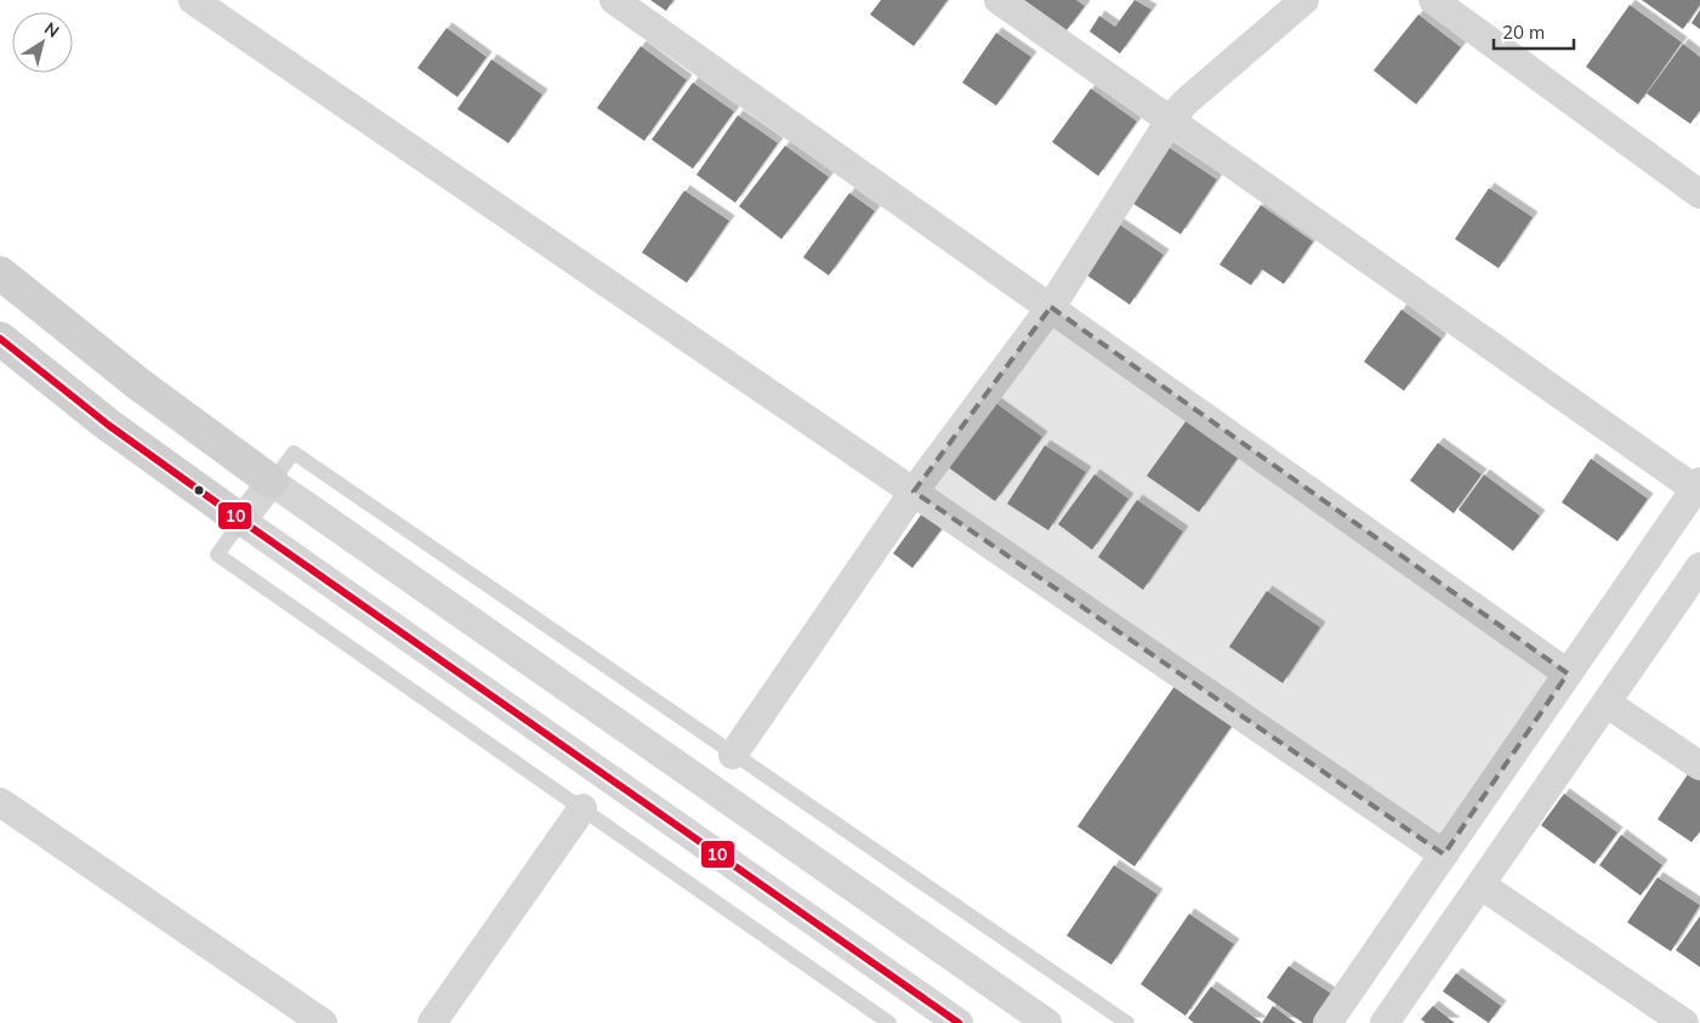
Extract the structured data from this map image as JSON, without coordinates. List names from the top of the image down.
{
  "lines": ["transit line 10"],
  "scale_bar": "20 m",
  "north": "top right"
}
